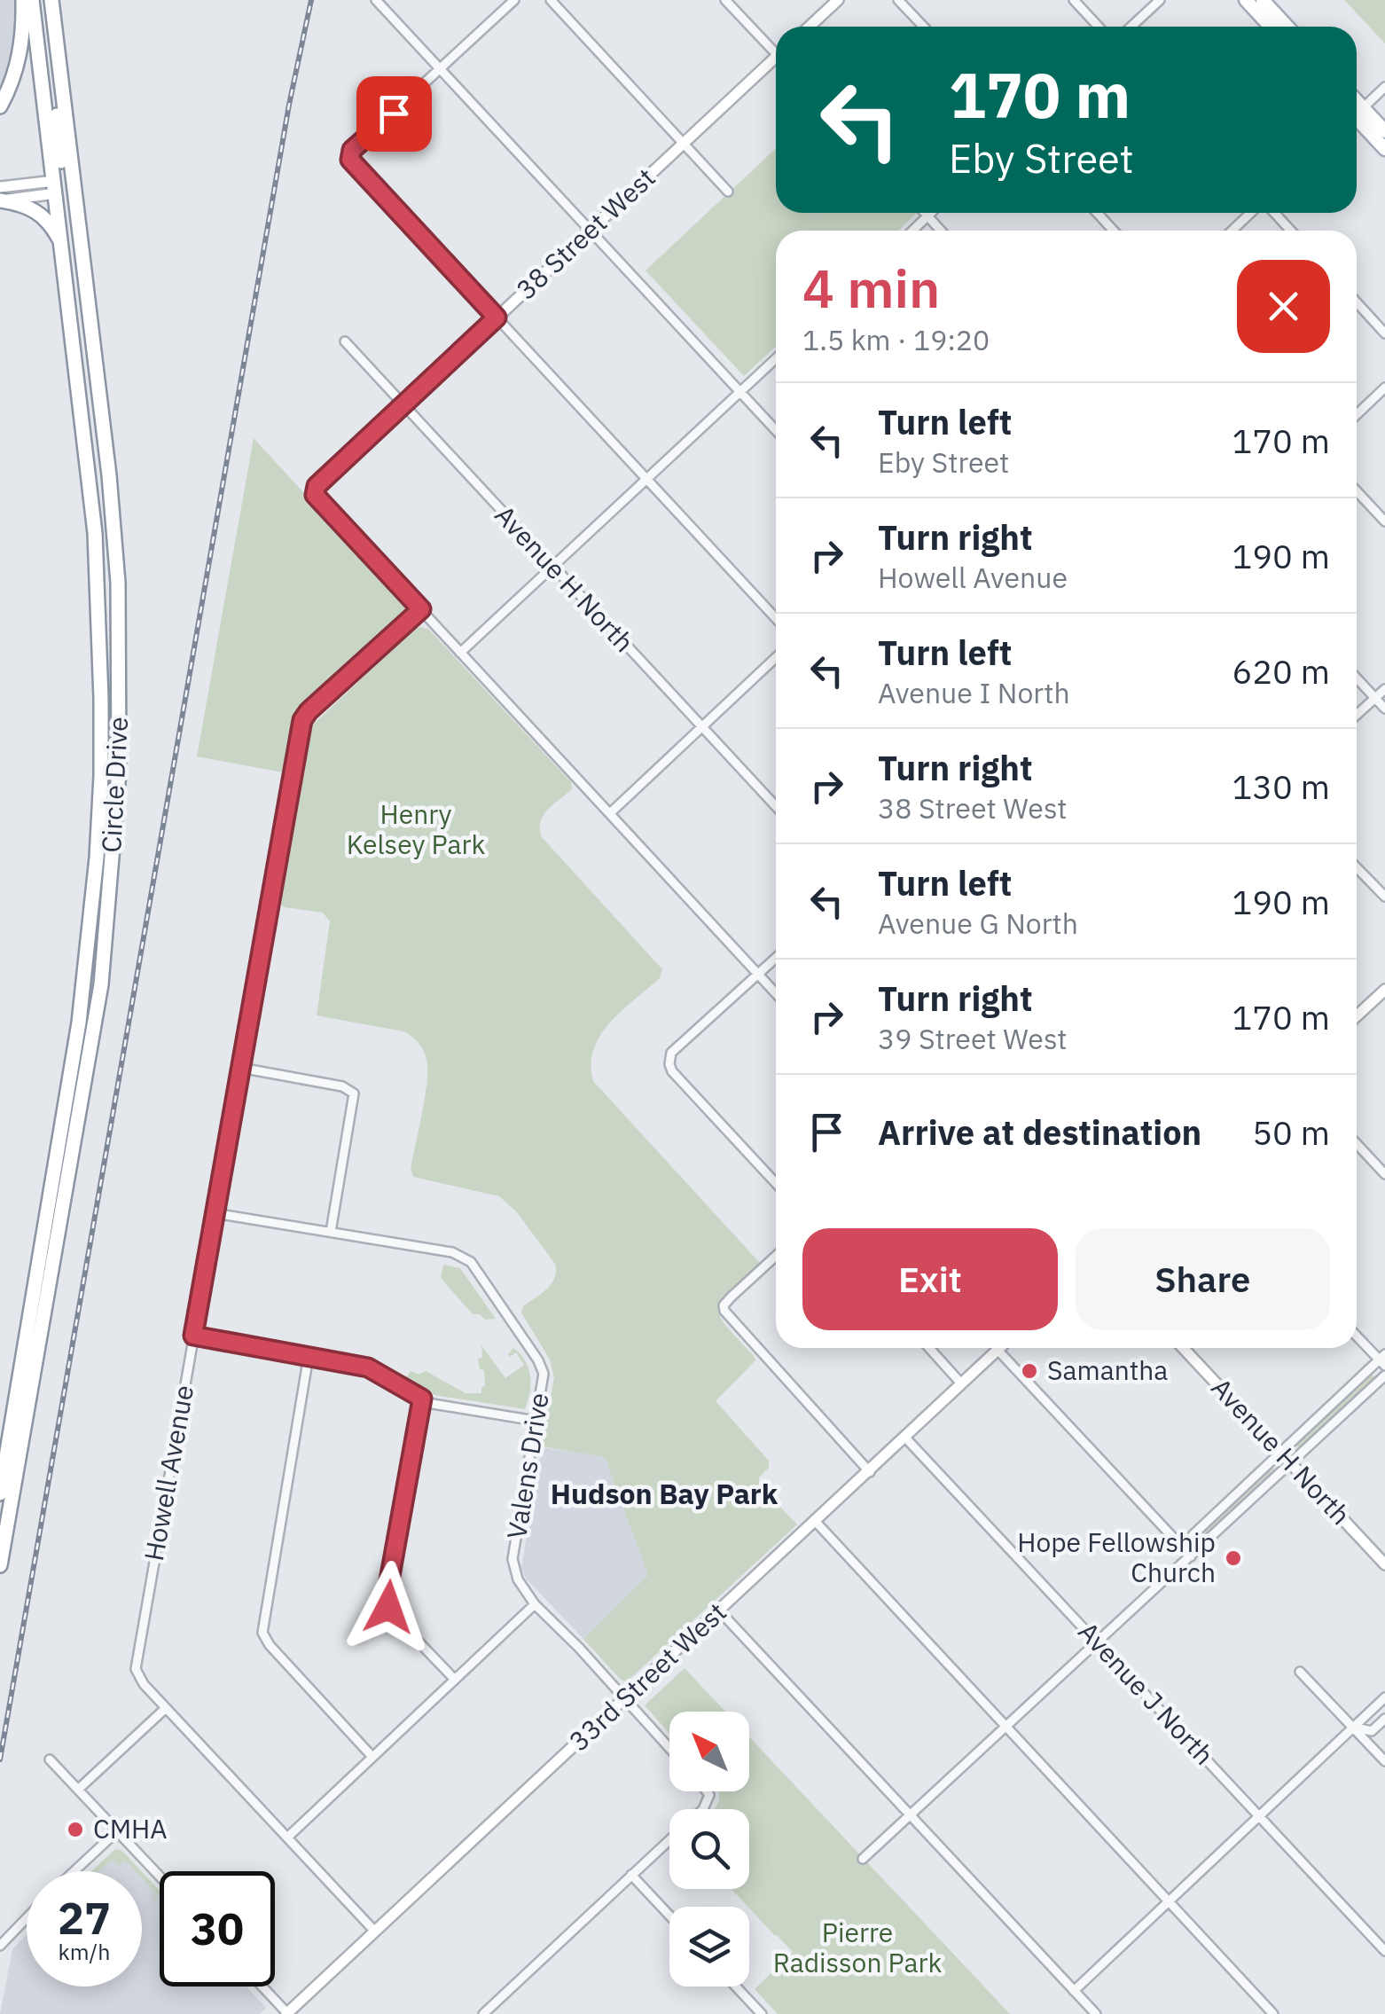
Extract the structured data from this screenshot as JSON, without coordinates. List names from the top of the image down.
{
  "streets": {
    "highway": ["Circle Drive"],
    "main road": ["38 Street West", "Avenue H North", "33rd Street West"],
    "street": ["Valens Drive", "Howell Avenue", "Avenue J North"]
  },
  "crossings": [
    ["38 Street West", "Avenue H North"],
    ["38 Street West", "Howell Avenue"],
    ["Valens Drive", "Howell Avenue"],
    ["Valens Drive", "33rd Street West"],
    ["Howell Avenue", "33rd Street West"],
    ["33rd Street West", "Avenue J North"]
  ],
  "districts": ["Hudson Bay Park"],
  "parks": ["Henry Kelsey Park", "Pierre Radisson Park"],
  "places": ["Samantha", "Hope Fellowship Church", "CMHA"],
  "north": "top left",
  "page": {
    "turn": ["170 m", "Eby Street"],
    "heading": ["4 min", "1.5 km · 19:20"],
    "list": [
      {
        "name": "Turn left",
        "note": "Eby Street",
        "value": "170 m"
      },
      {
        "name": "Turn right",
        "note": "Howell Avenue",
        "value": "190 m"
      },
      {
        "name": "Turn left",
        "note": "Avenue I North",
        "value": "620 m"
      },
      {
        "name": "Turn right",
        "note": "38 Street West",
        "value": "130 m"
      },
      {
        "name": "Turn left",
        "note": "Avenue G North",
        "value": "190 m"
      },
      {
        "name": "Turn right",
        "note": "39 Street West",
        "value": "170 m"
      },
      {
        "name": "Arrive at destination",
        "value": "50 m"
      }
    ],
    "buttons": ["Exit", "Share"],
    "speed": "27 km/h",
    "limit": "30"
  }
}
